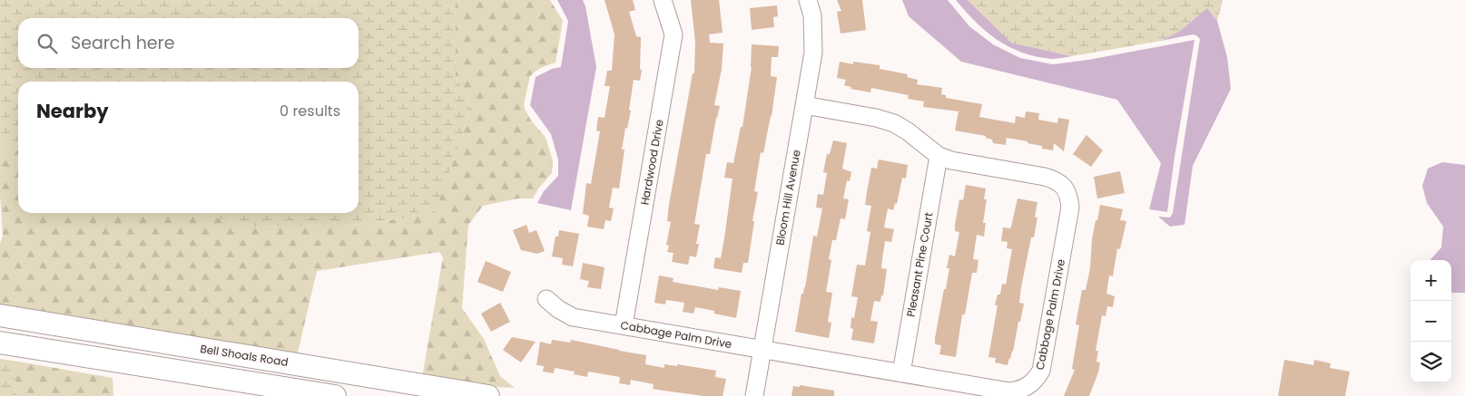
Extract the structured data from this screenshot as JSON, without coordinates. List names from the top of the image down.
{
  "streets": {
    "main road": ["Bell Shoals Road"],
    "street": [
      "Hardwood Drive",
      "Bloom Hill Avenue",
      "Pleasant Pine Court",
      "Cabbage Palm Drive"
    ]
  },
  "crossings": [
    ["Hardwood Drive", "Cabbage Palm Drive"],
    ["Bloom Hill Avenue", "Cabbage Palm Drive"],
    ["Pleasant Pine Court", "Cabbage Palm Drive"]
  ],
  "page": {
    "search": "Search here",
    "heading": ["Nearby", "0 results"],
    "map_buttons": ["+", "−"]
  }
}
